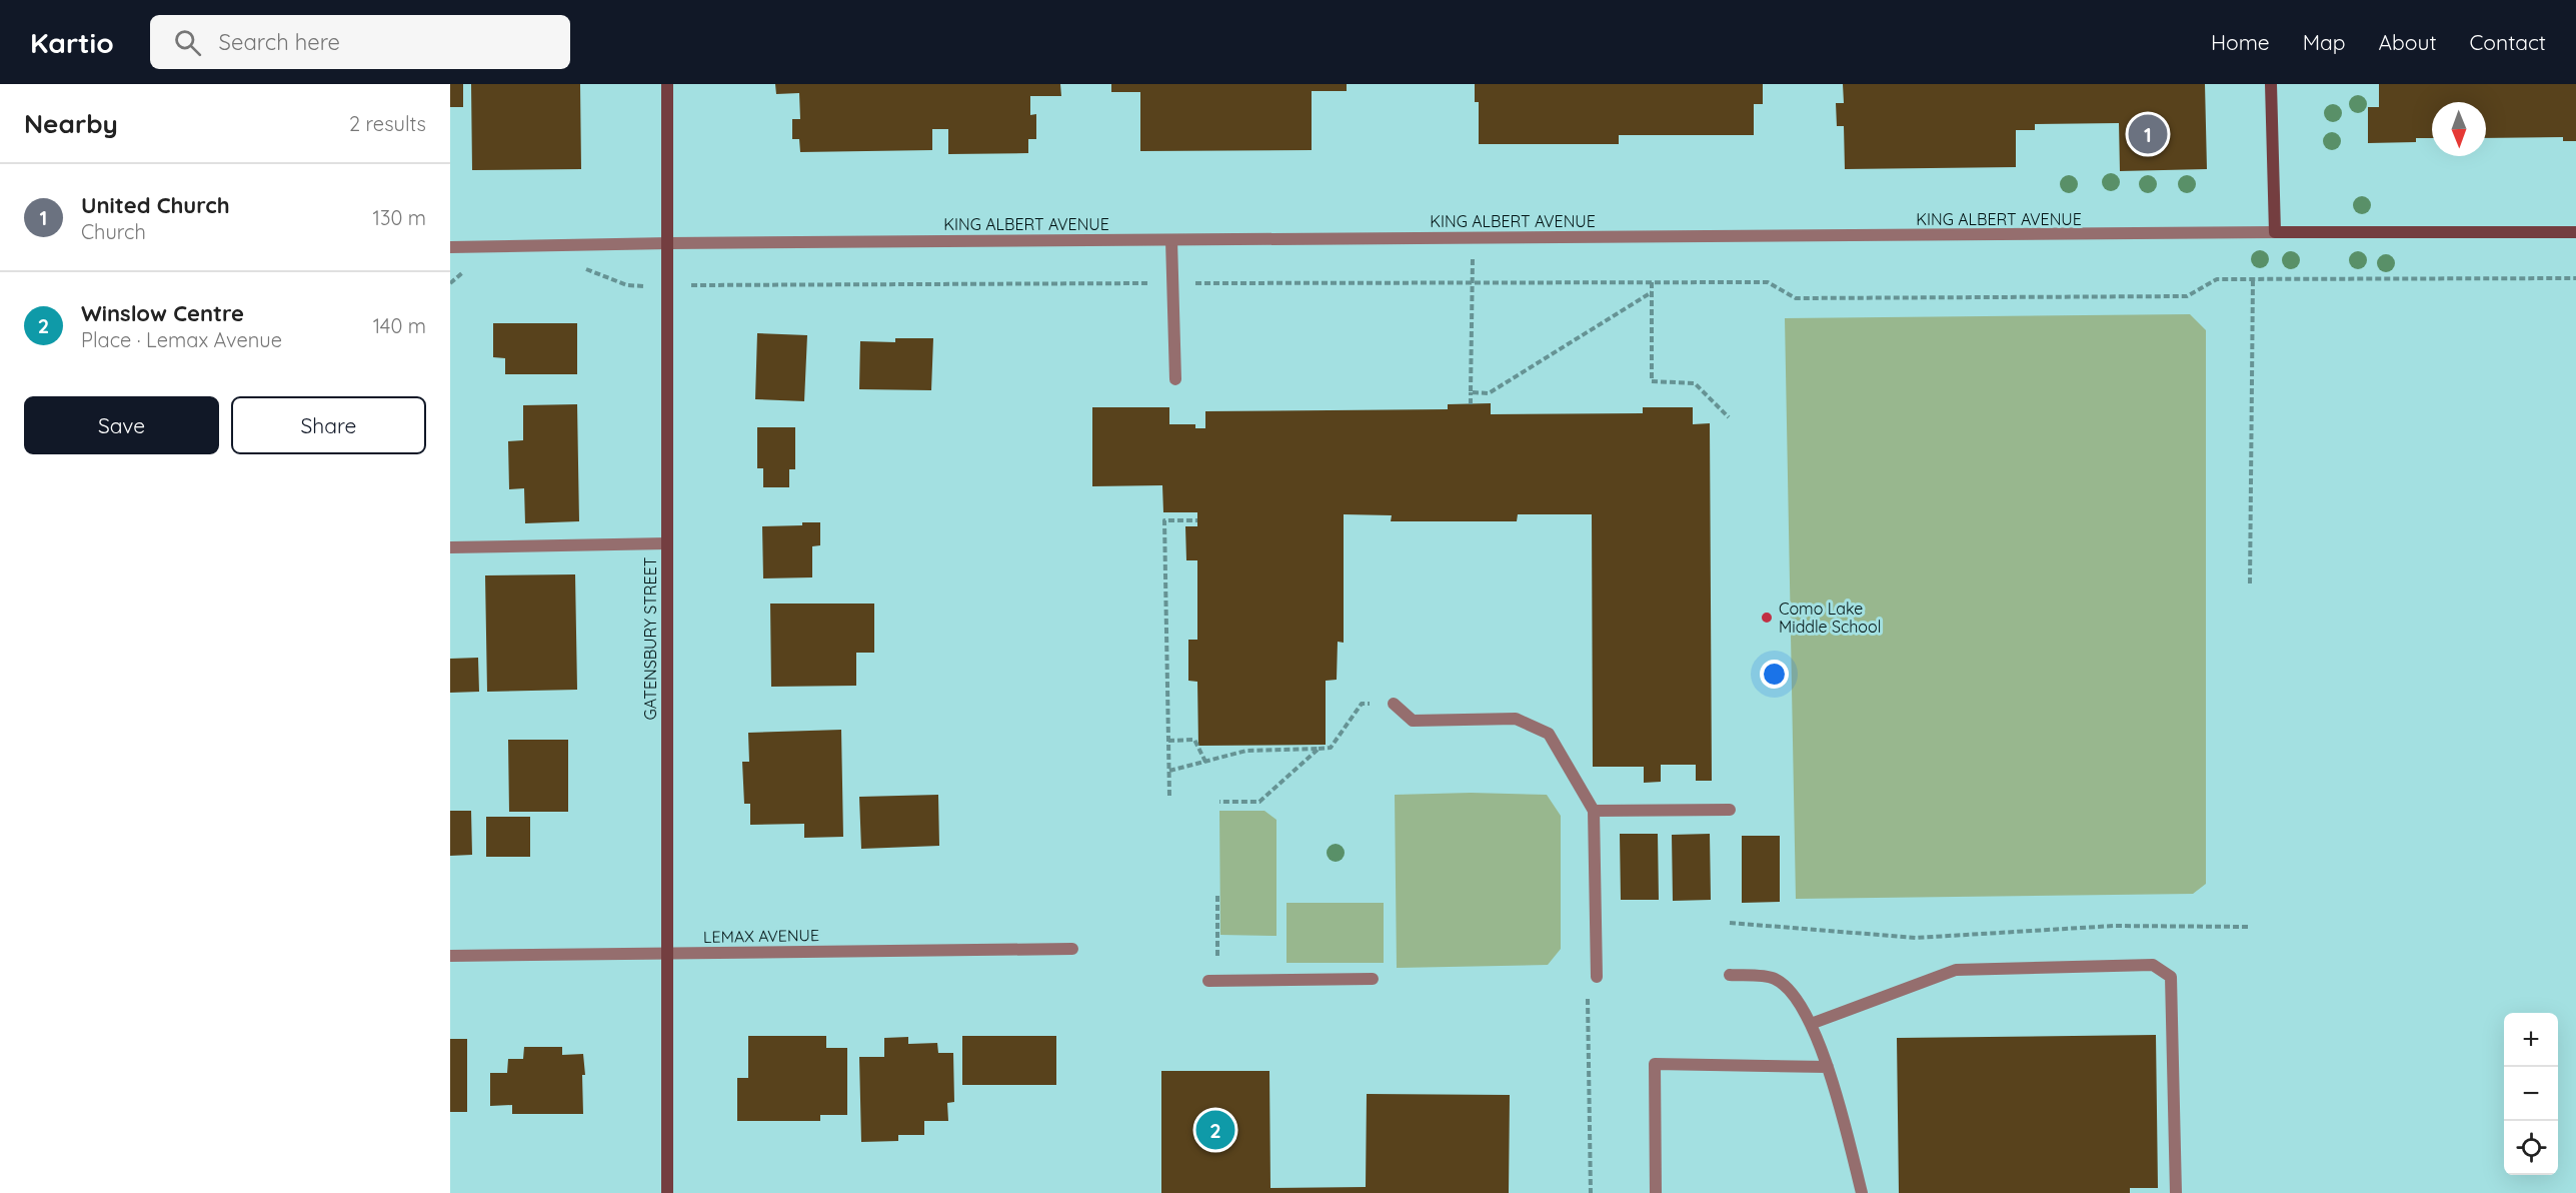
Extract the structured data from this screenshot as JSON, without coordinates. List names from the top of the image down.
{
  "streets": {
    "street": ["KING ALBERT AVENUE", "GATENSBURY STREET", "LEMAX AVENUE"]
  },
  "crossings": [
    ["KING ALBERT AVENUE", "GATENSBURY STREET"],
    ["GATENSBURY STREET", "LEMAX AVENUE"]
  ],
  "places": ["Como Lake Middle School"],
  "north": "bottom",
  "page": {
    "header": "Kartio",
    "search": "Search here",
    "nav": [
      "Home",
      "Map",
      "About",
      "Contact"
    ],
    "heading": ["Nearby", "2 results"],
    "pins": ["1", "2"],
    "list": [
      {
        "mark": "1",
        "name": "United Church",
        "note": "Church",
        "value": "130 m"
      },
      {
        "mark": "2",
        "name": "Winslow Centre",
        "note": "Place · Lemax Avenue",
        "value": "140 m"
      }
    ],
    "buttons": ["Save", "Share"],
    "map_buttons": ["+", "−"]
  }
}
